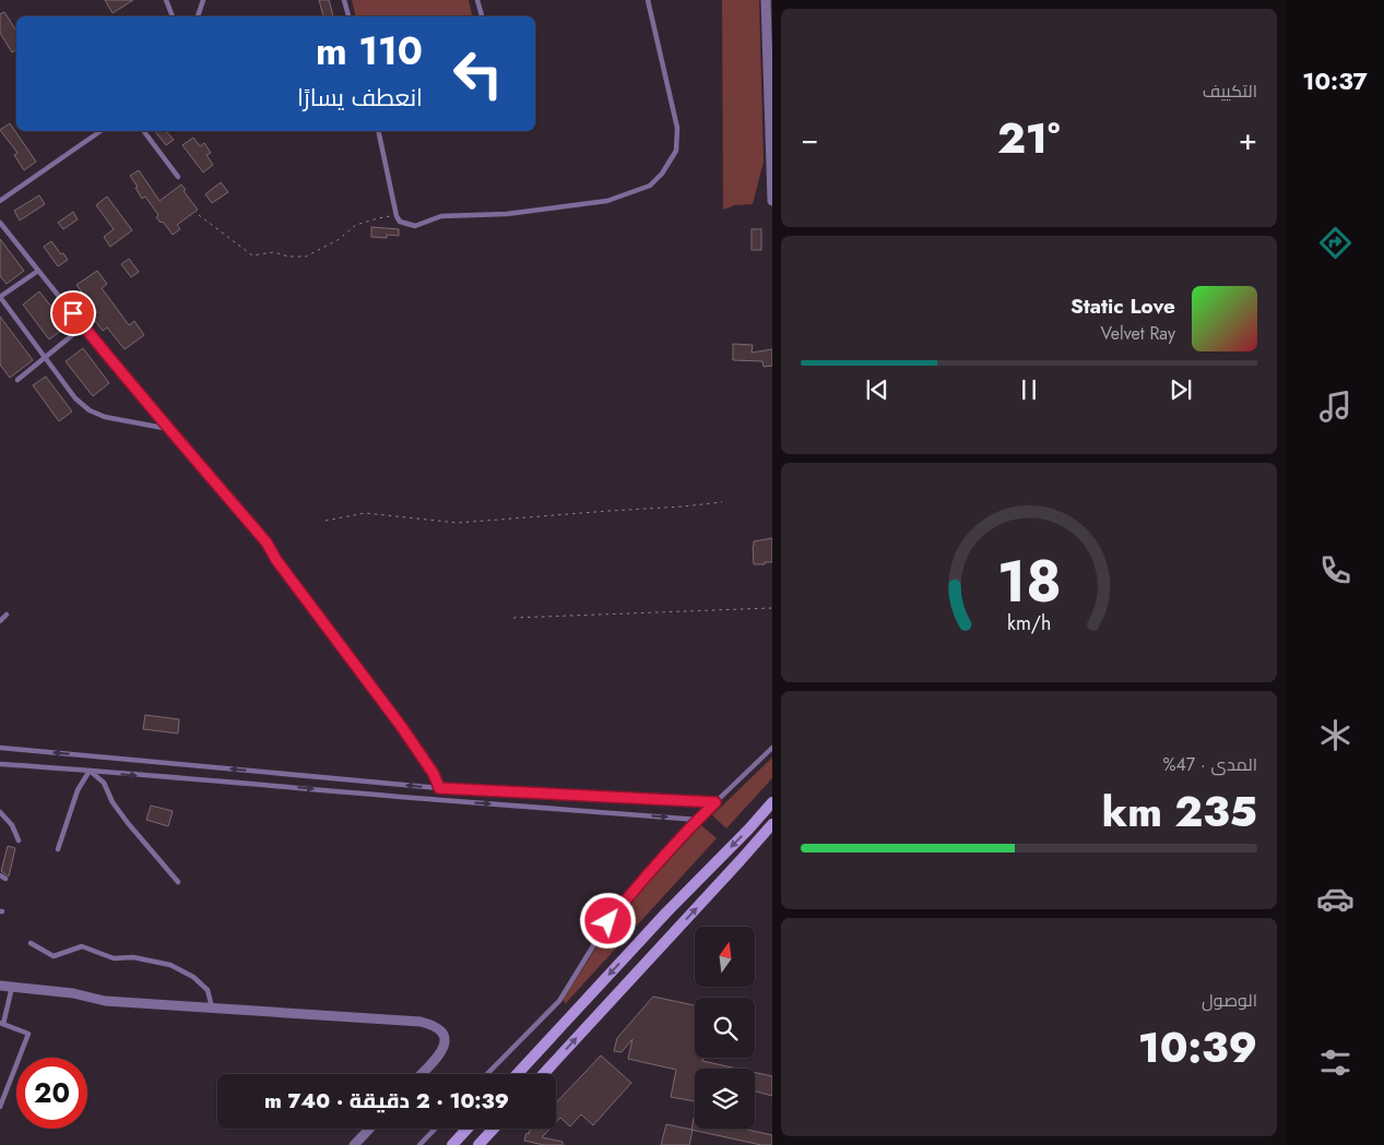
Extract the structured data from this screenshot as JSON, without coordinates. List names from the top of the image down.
{
  "north": "top",
  "page": {
    "tabs": "10:37",
    "tile": [
      "التكييف",
      ["المدى · 47%", "235 km"],
      ["الوصول", "10:39"]
    ],
    "turn": ["110 m", "انعطف يسارًا"],
    "heat": ["−", "21°", "+"],
    "song": ["Static Love", "Velvet Ray"],
    "limit": "20",
    "trip": "10:39 · 2 دقيقة · 740 m",
    "gauge": ["18", "km/h"]
  }
}
